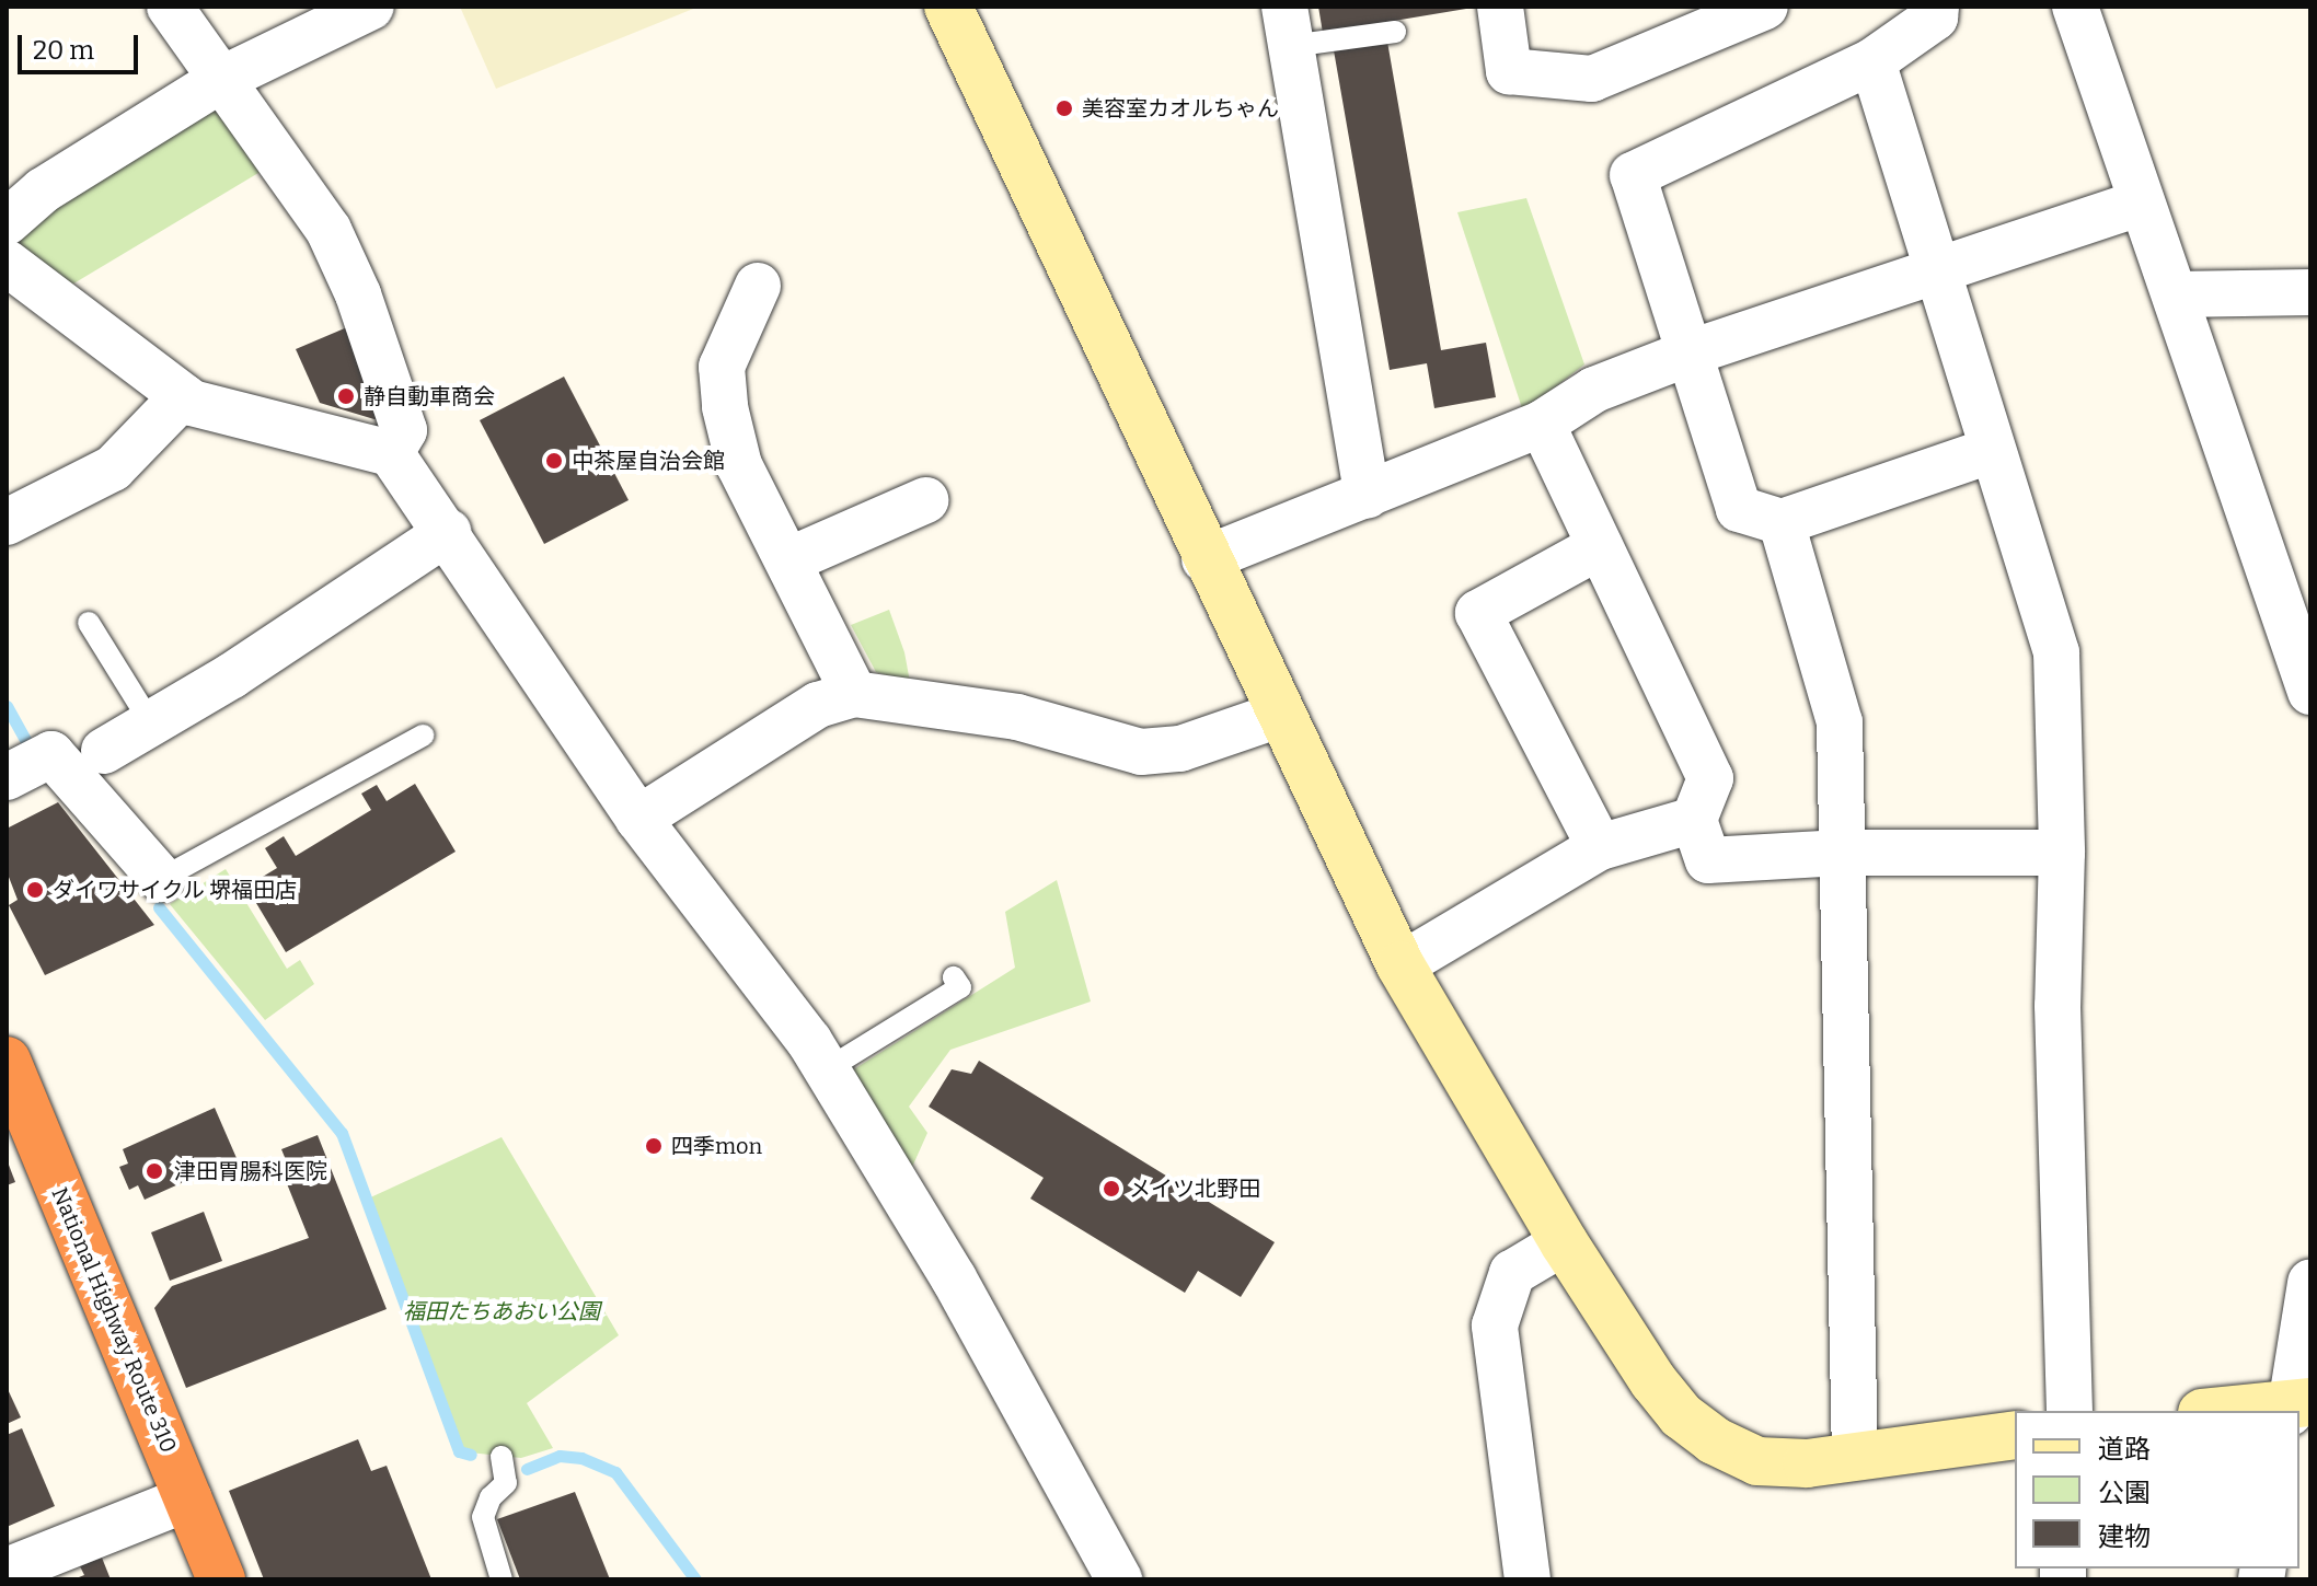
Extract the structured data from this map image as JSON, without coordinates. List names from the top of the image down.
{
  "streets": {
    "highway": ["National Highway Route 310"]
  },
  "parks": ["福田たちあおい公園"],
  "places": [
    "美容室カオルちゃん",
    "静自動車商会",
    "中茶屋自治会館",
    "ダイワサイクル 堺福田店",
    "四季mon",
    "津田胃腸科医院",
    "メイツ北野田"
  ],
  "legend": ["道路", "公園", "建物"],
  "scale_bar": "20 m"
}
